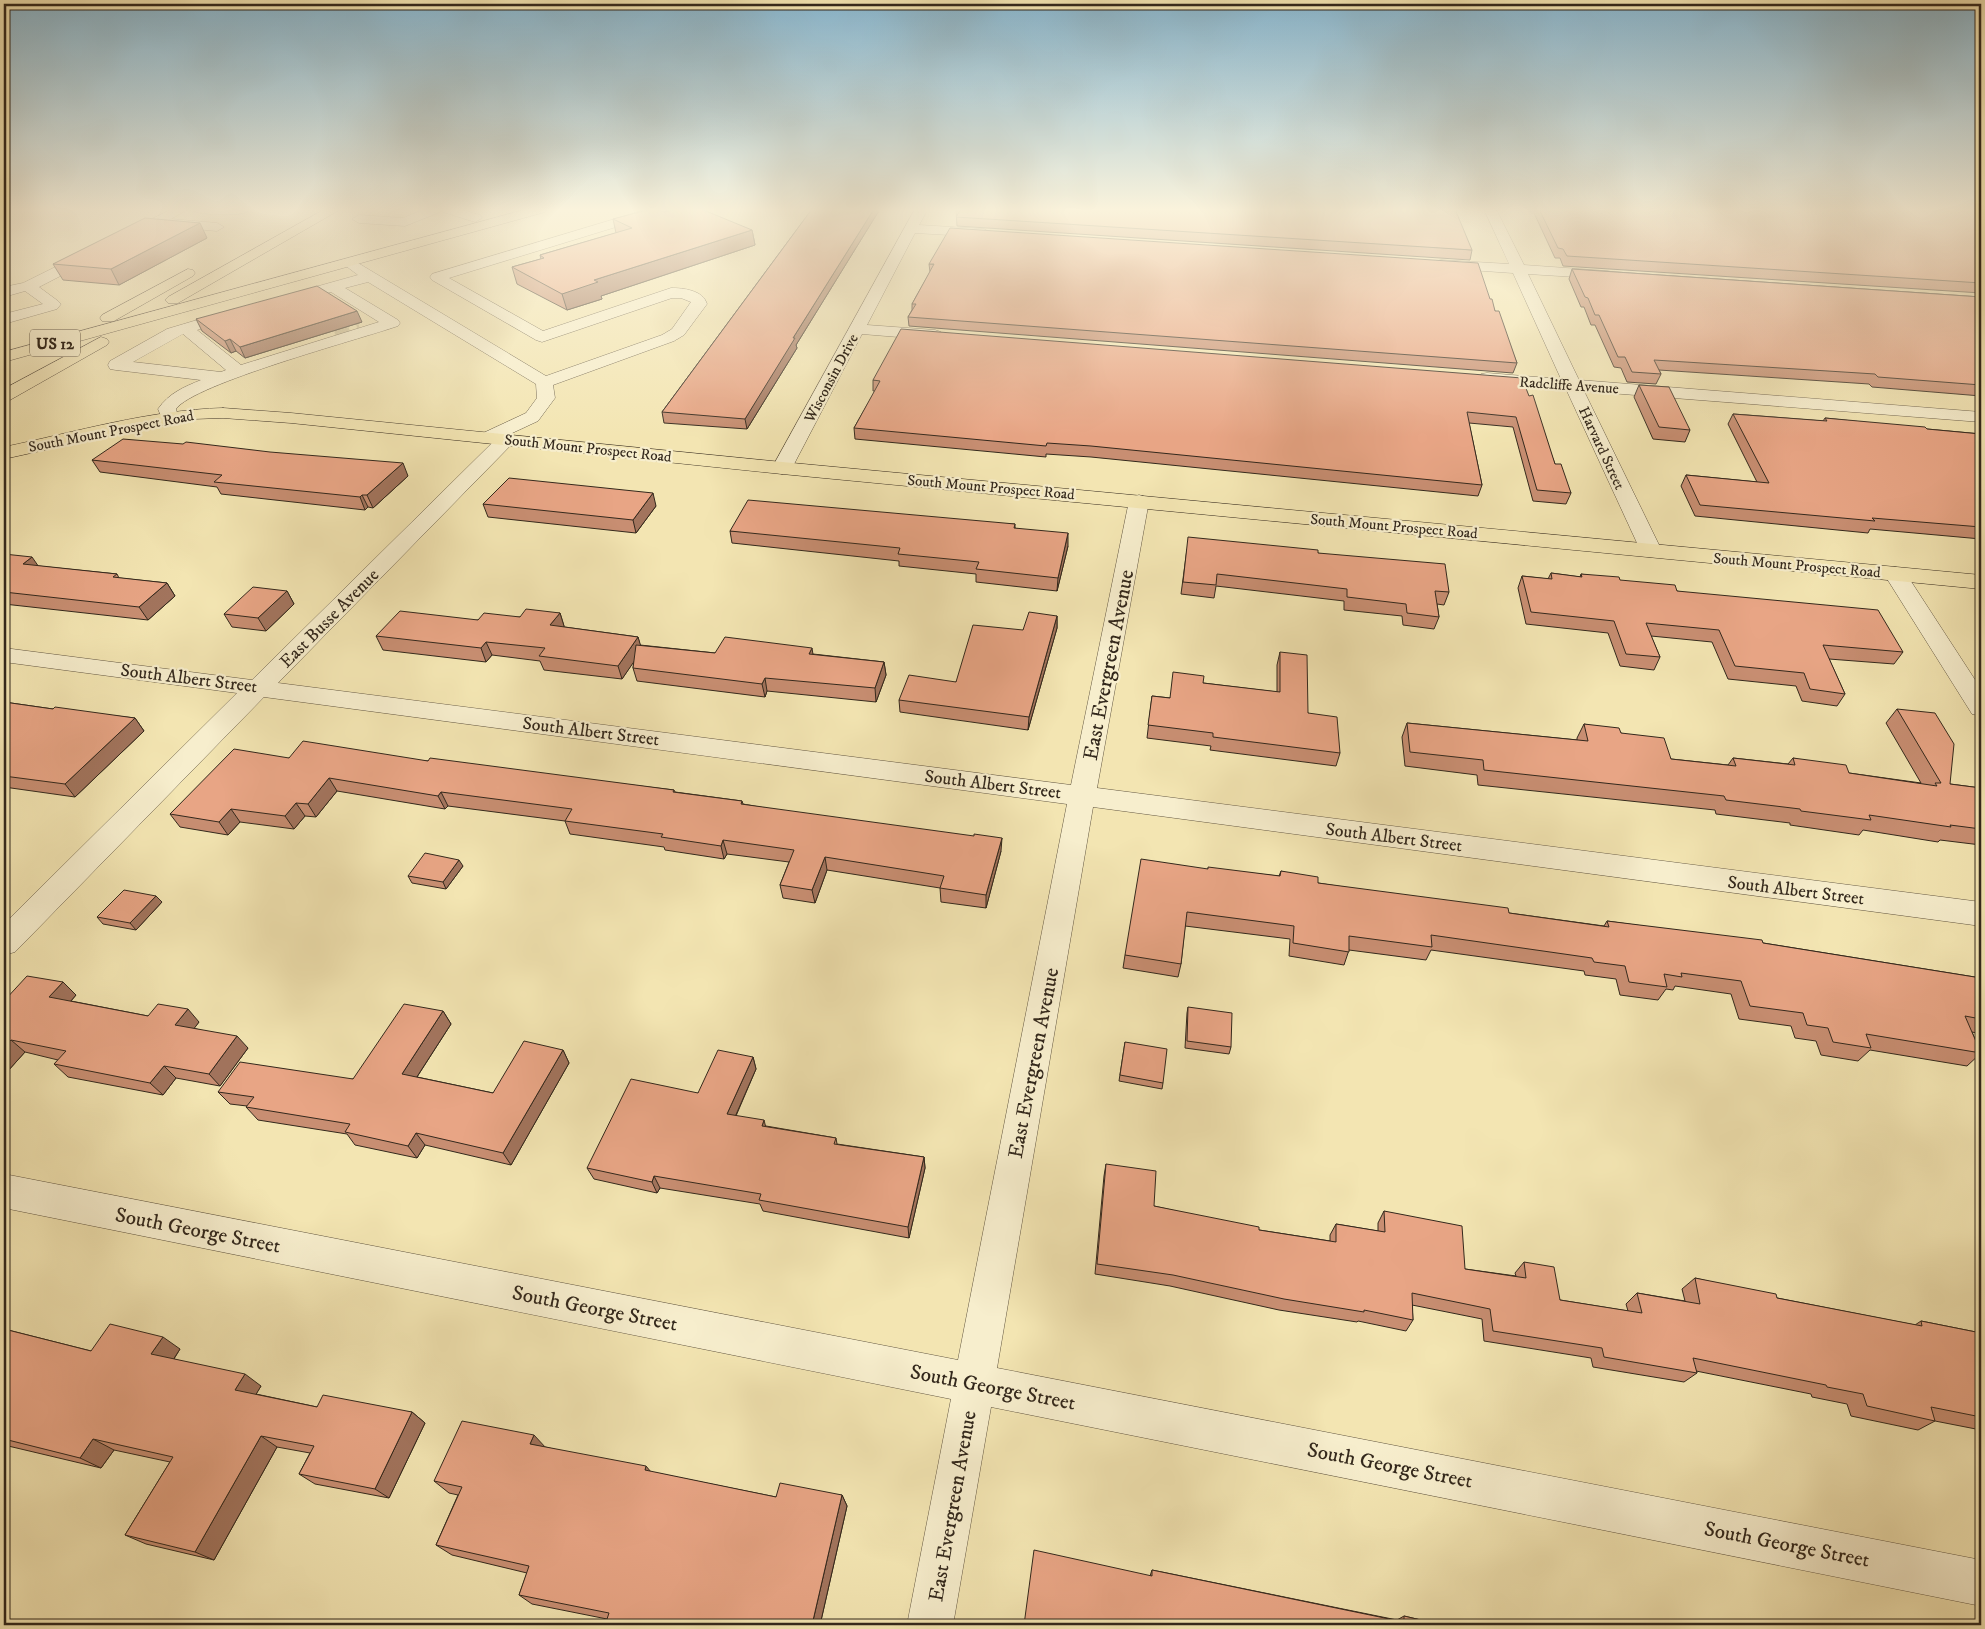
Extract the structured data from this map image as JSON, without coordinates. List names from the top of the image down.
{
  "streets": {
    "main road": ["US 12", "South Mount Prospect Road"],
    "street": [
      "Wisconsin Drive",
      "Radcliffe Avenue",
      "Harvard Street",
      "East Busse Avenue",
      "East Evergreen Avenue",
      "South Albert Street",
      "South George Street"
    ]
  },
  "crossings": [
    ["Wisconsin Drive", "South Mount Prospect Road"],
    ["Radcliffe Avenue", "Harvard Street"],
    ["South Mount Prospect Road", "Harvard Street"],
    ["South Mount Prospect Road", "East Busse Avenue"],
    ["South Mount Prospect Road", "East Evergreen Avenue"],
    ["East Busse Avenue", "South Albert Street"],
    ["East Evergreen Avenue", "South Albert Street"],
    ["East Evergreen Avenue", "South George Street"]
  ]
}
